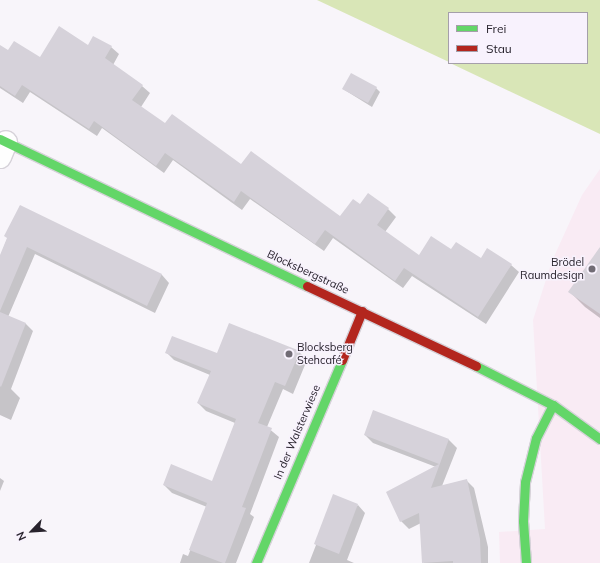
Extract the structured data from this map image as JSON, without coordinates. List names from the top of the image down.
{
  "streets": {
    "main road": ["Blocksbergstraße", "In der Walsterwiese"]
  },
  "crossings": [
    ["Blocksbergstraße", "In der Walsterwiese"]
  ],
  "places": ["Brödel Raumdesign", "Blocksberg Stehcafé"],
  "legend": ["Frei", "Stau"],
  "north": "bottom left"
}
